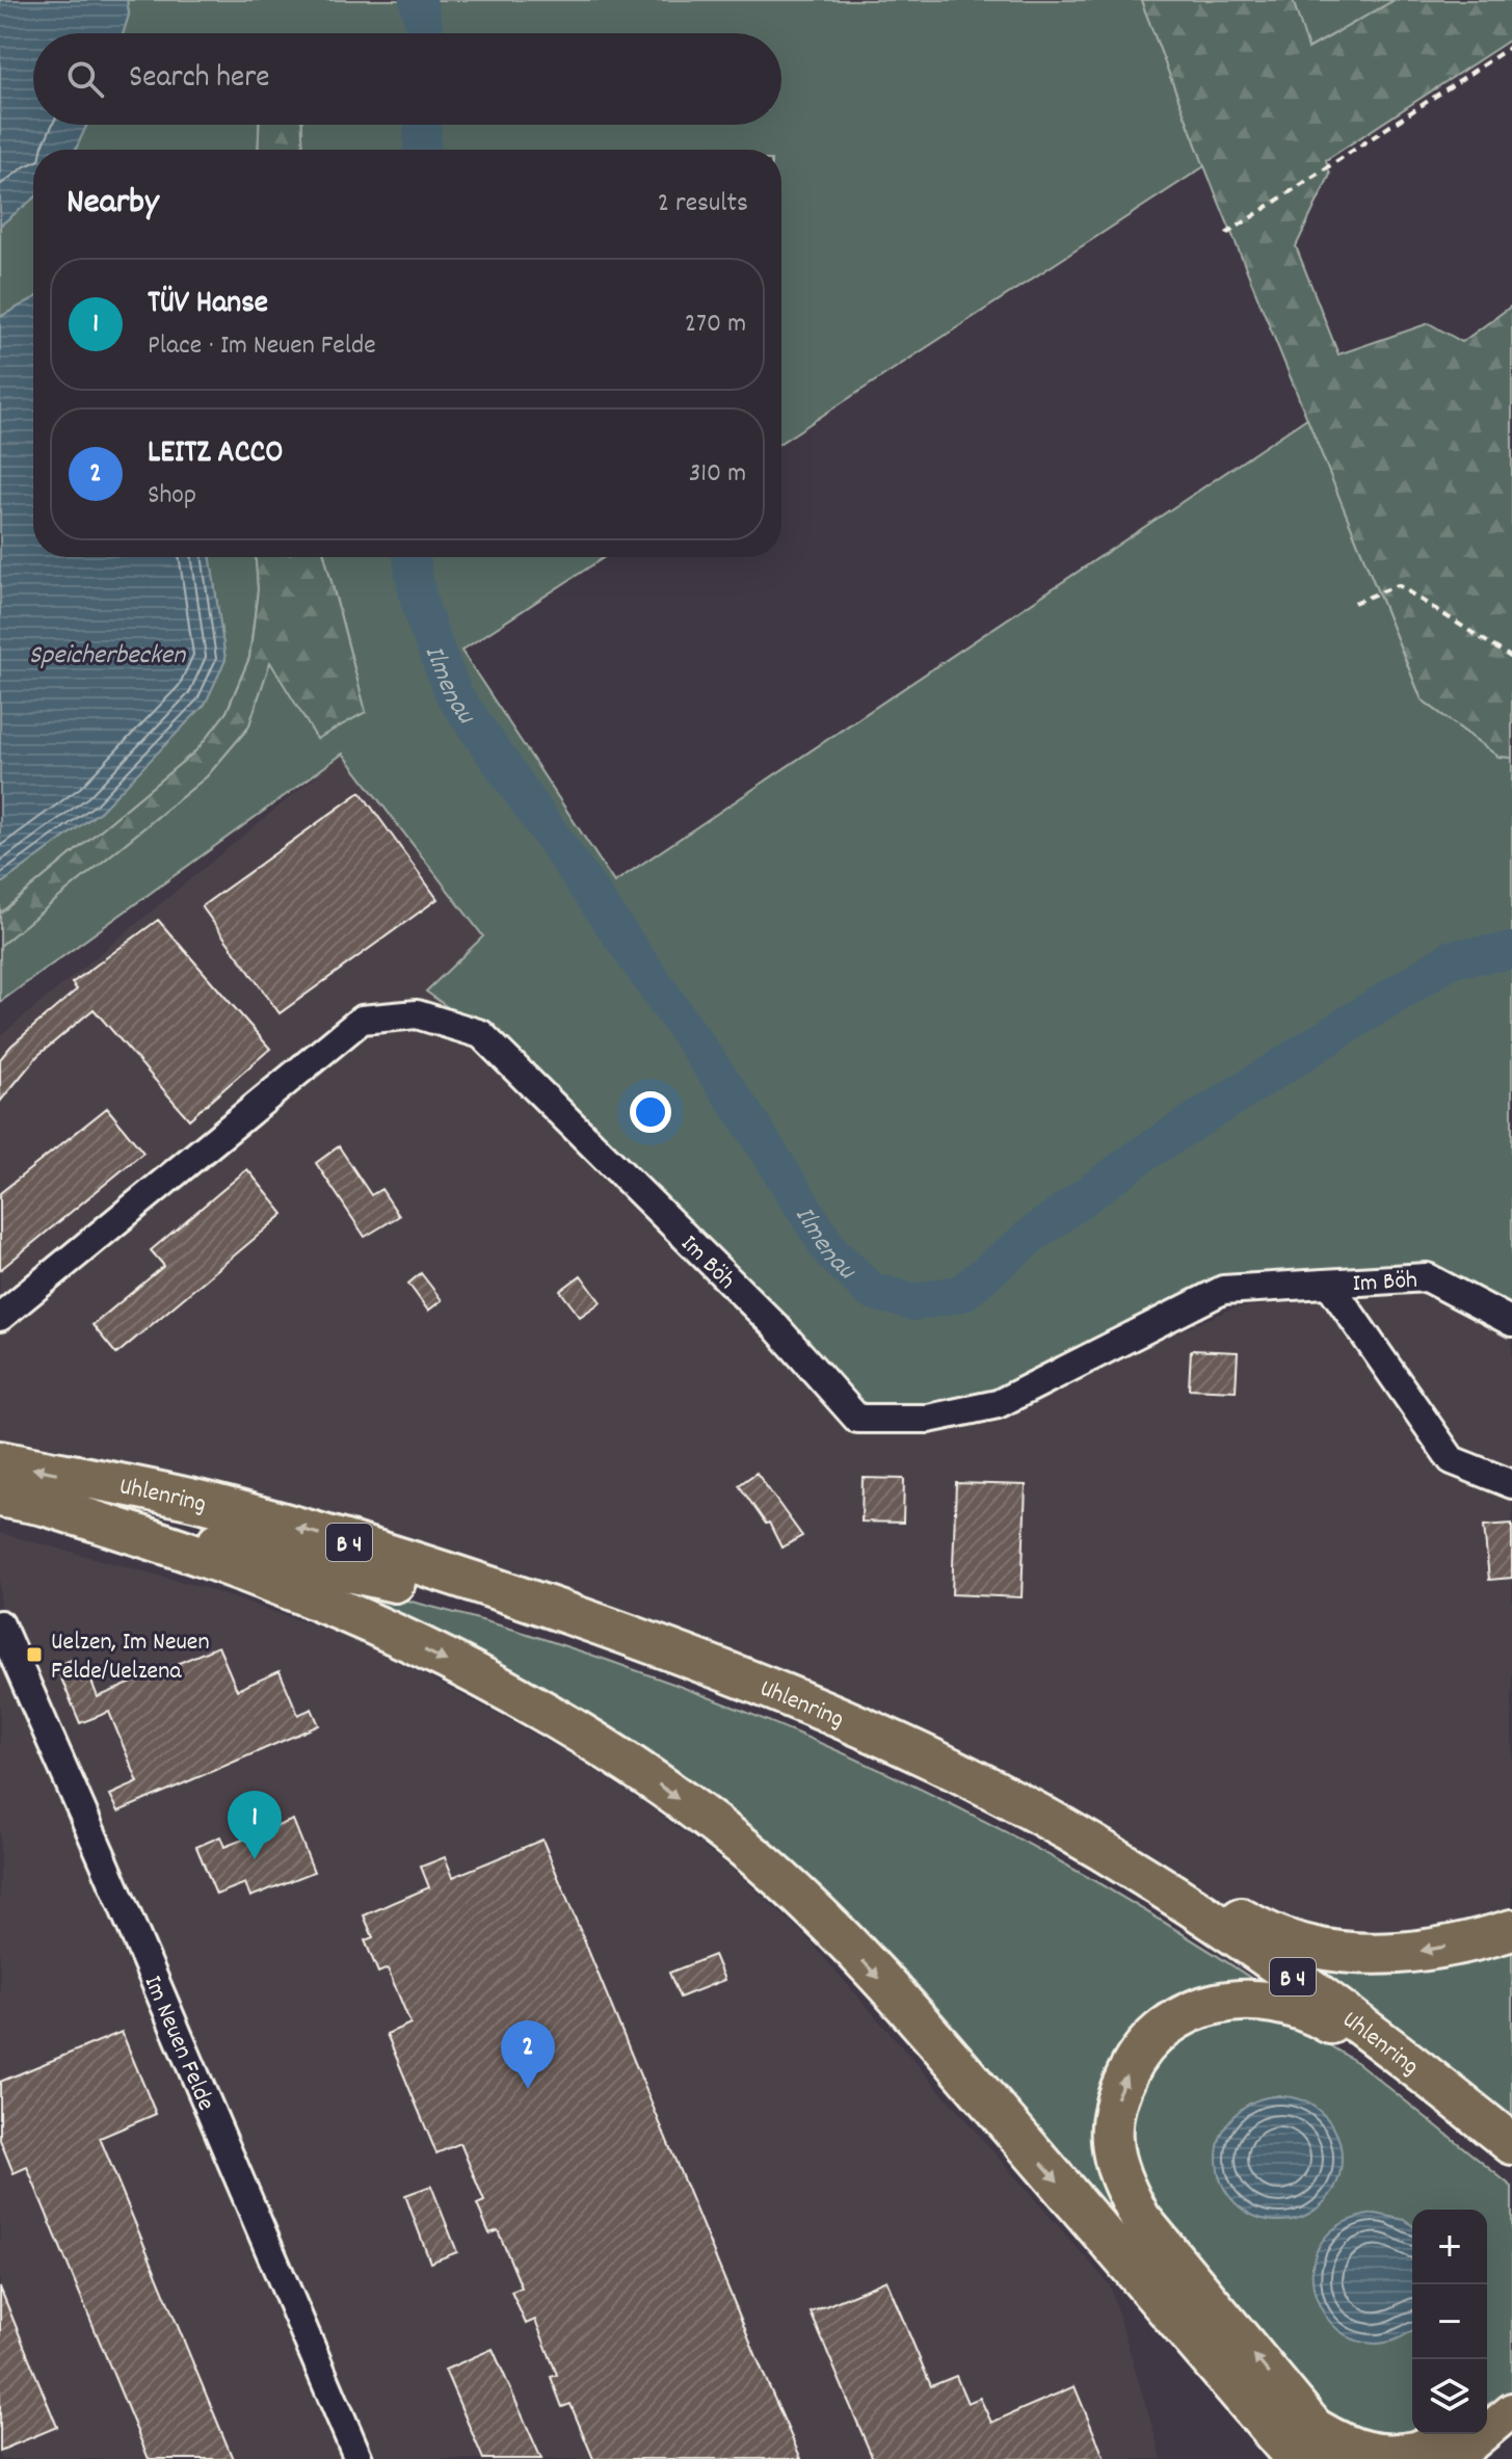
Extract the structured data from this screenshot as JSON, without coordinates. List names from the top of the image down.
{
  "streets": {
    "highway": ["Uhlenring", "B 4"],
    "street": ["Im Böh", "Im Neuen Felde"]
  },
  "crossings": [
    ["Uhlenring", "B 4"]
  ],
  "water": ["Speicherbecken", "Ilmenau"],
  "places": {
    "transit": ["Uelzen, Im Neuen Felde/Uelzena"]
  },
  "page": {
    "search": "Search here",
    "heading": ["Nearby", "2 results"],
    "list": [
      {
        "mark": "1",
        "name": "TÜV Hanse",
        "note": "Place · Im Neuen Felde",
        "value": "270 m"
      },
      {
        "mark": "2",
        "name": "LEITZ ACCO",
        "note": "Shop",
        "value": "310 m"
      }
    ],
    "pins": ["1", "2"],
    "map_buttons": ["+", "−"]
  }
}
